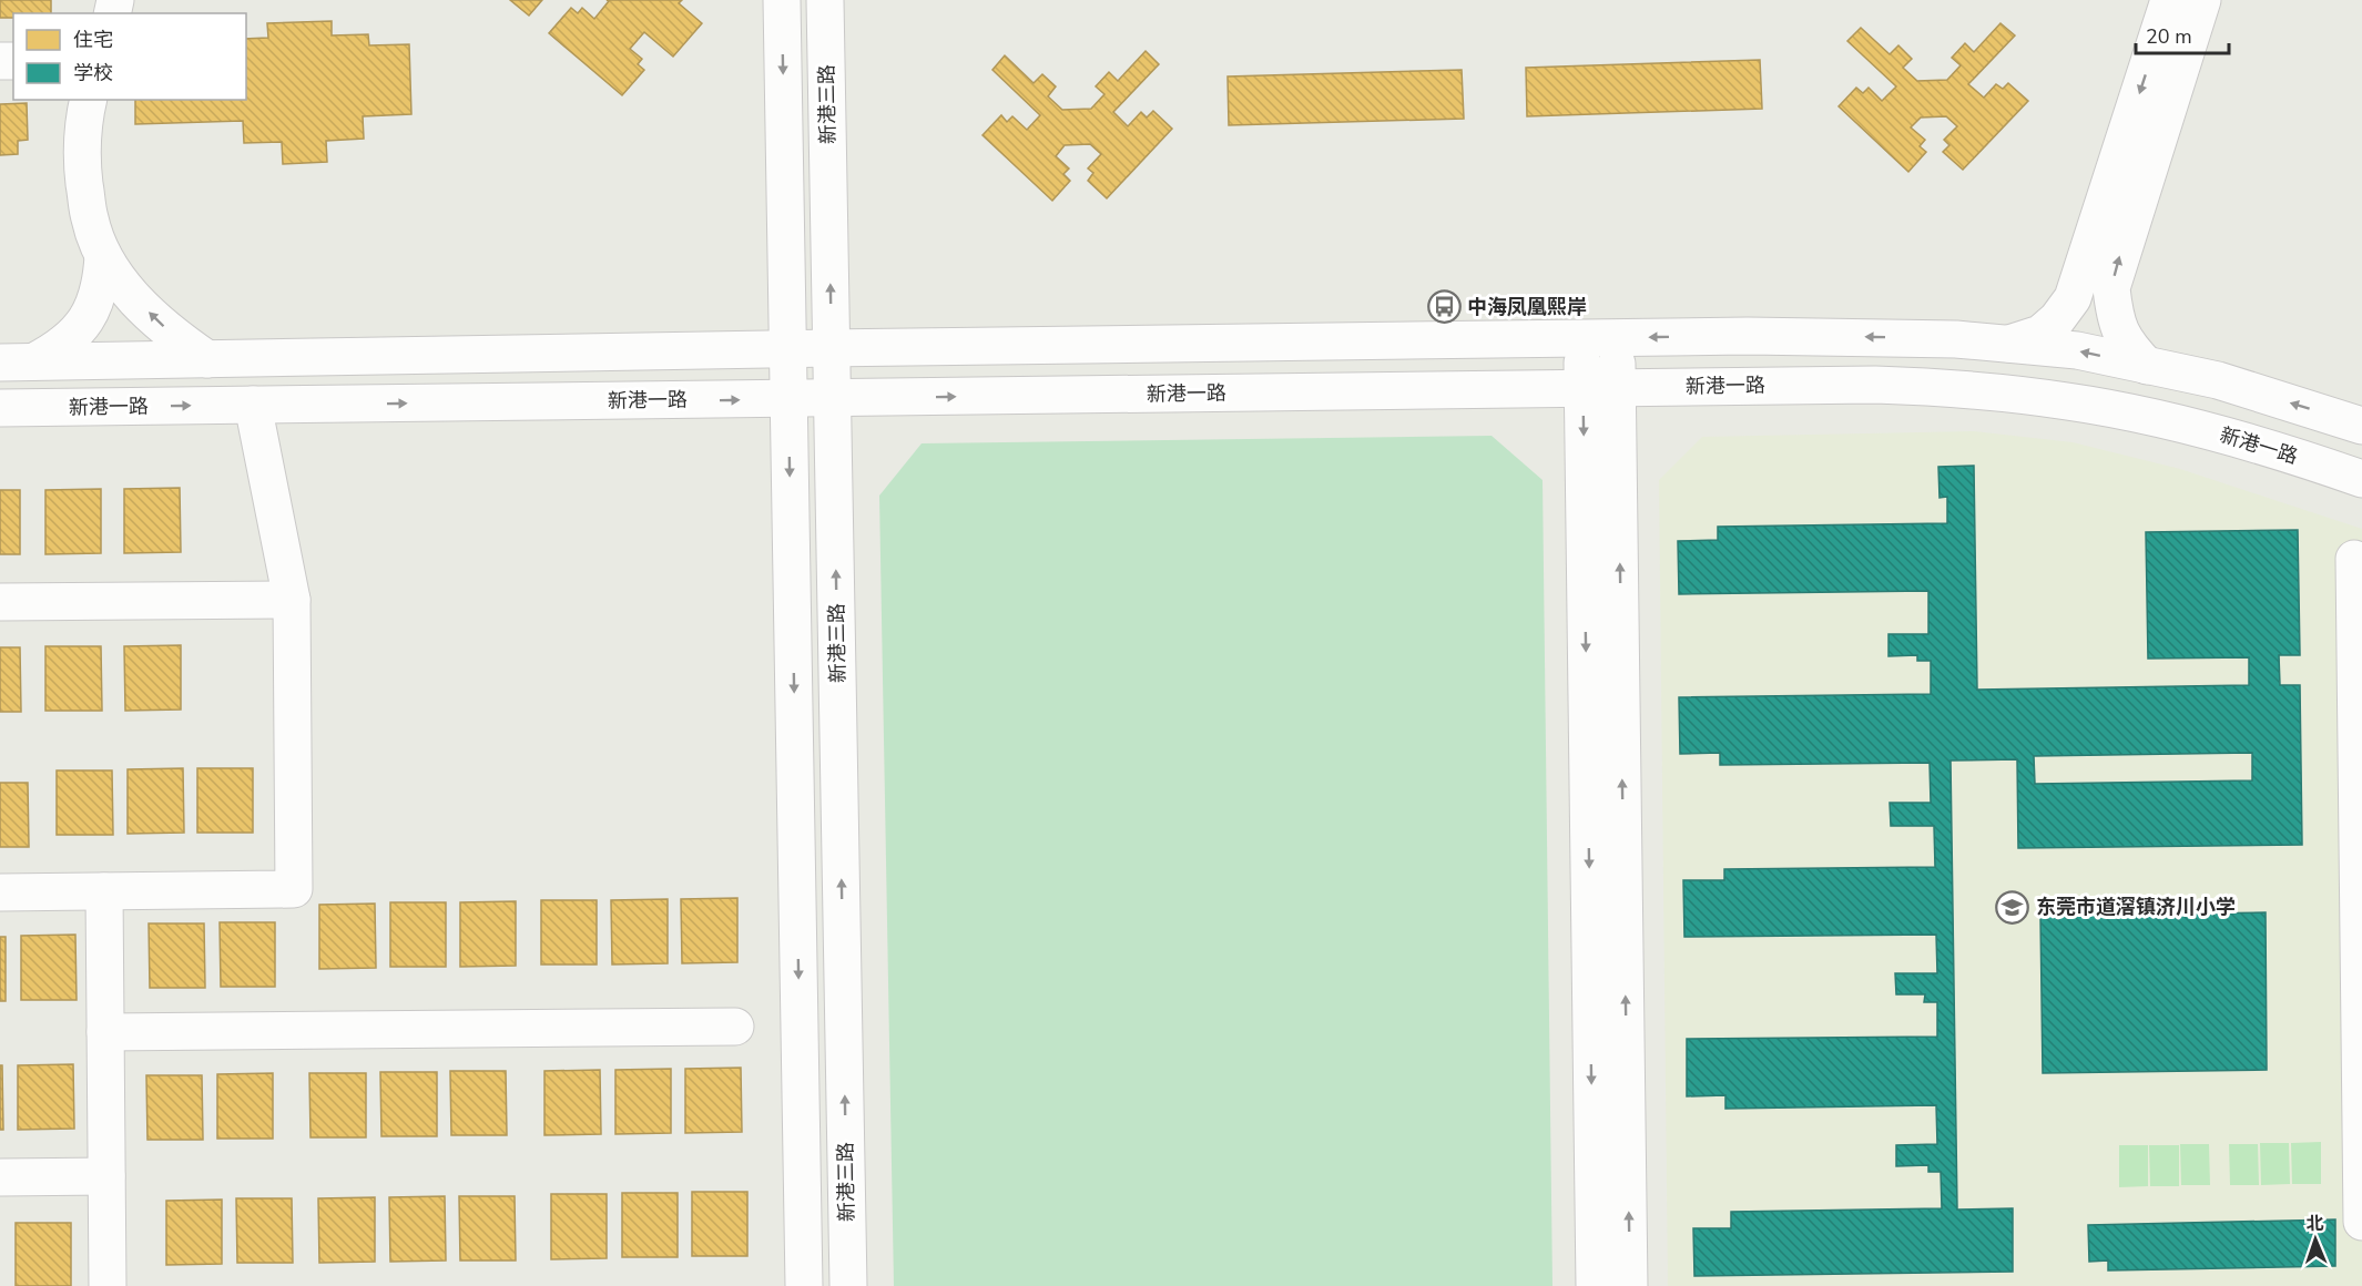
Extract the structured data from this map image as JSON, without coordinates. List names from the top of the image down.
{
  "streets": {
    "street": ["新港三路", "新港一路"]
  },
  "crossings": [
    ["新港三路", "新港一路"]
  ],
  "places": {
    "bus stop": ["中海凤凰熙岸"],
    "school or university": ["东莞市道滘镇济川小学"]
  },
  "legend": ["住宅", "学校"],
  "scale_bar": "20 m",
  "north": "top"
}
